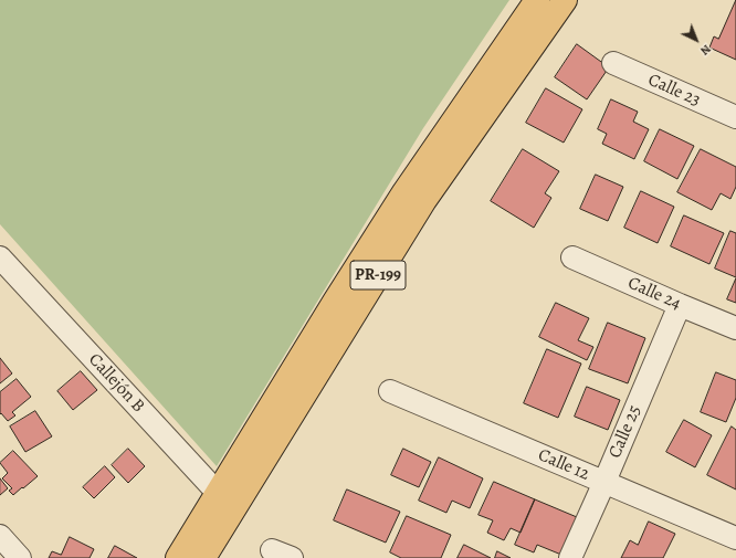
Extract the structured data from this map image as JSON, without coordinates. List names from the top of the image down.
{
  "streets": {
    "main road": ["PR-199"],
    "street": [
      "Calle 23",
      "Calle 24",
      "Callejón B",
      "Calle 25",
      "Calle 12"
    ]
  },
  "crossings": [
    ["PR-199", "Callejón B"],
    ["Calle 24", "Calle 25"],
    ["Calle 25", "Calle 12"]
  ],
  "north": "bottom right"
}
